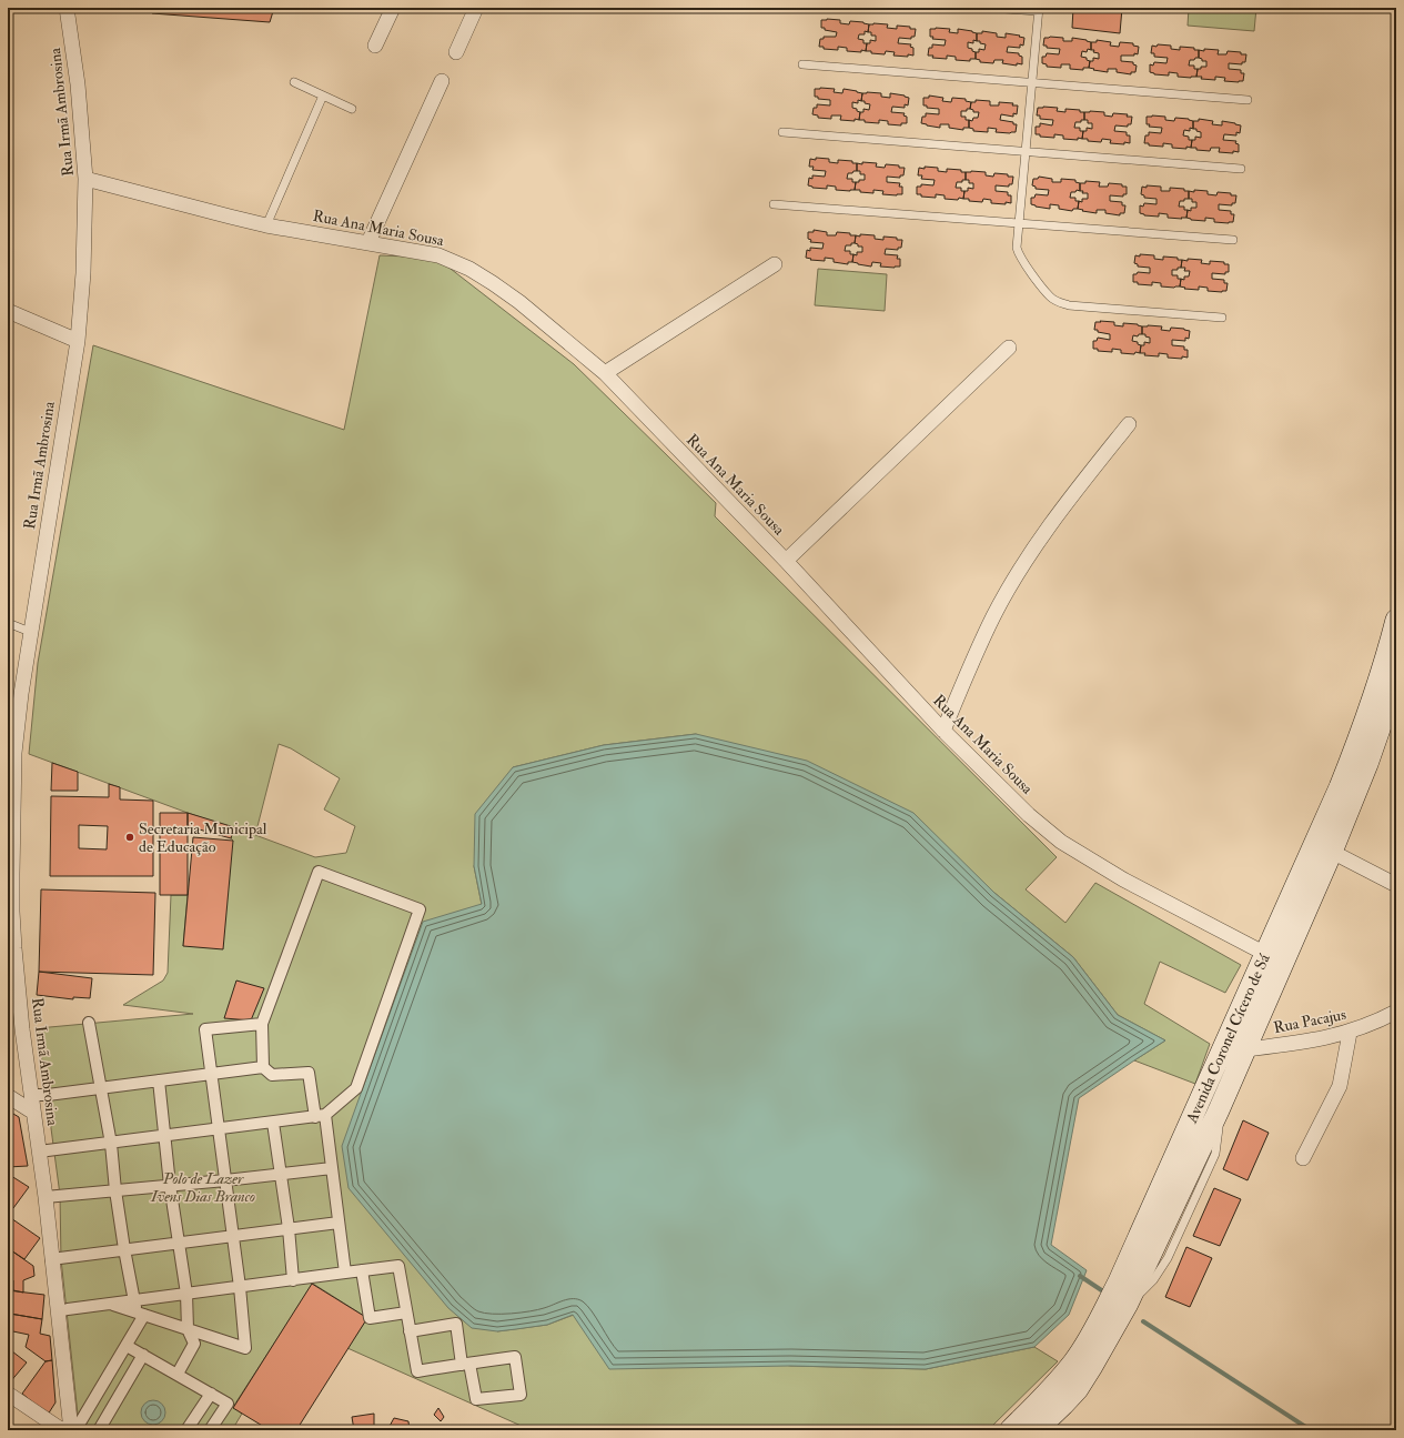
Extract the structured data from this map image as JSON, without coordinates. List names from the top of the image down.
{
  "streets": {
    "main road": ["Avenida Coronel Cícero de Sá"],
    "street": ["Rua Irmã Ambrosina", "Rua Ana Maria Sousa", "Rua Pacajus"]
  },
  "crossings": [
    ["Rua Irmã Ambrosina", "Rua Ana Maria Sousa"],
    ["Rua Ana Maria Sousa", "Avenida Coronel Cícero de Sá"],
    ["Rua Pacajus", "Avenida Coronel Cícero de Sá"]
  ],
  "parks": ["Polo de Lazer Ivens Dias Branco"],
  "places": ["Secretaria Municipal de Educação"]
}
